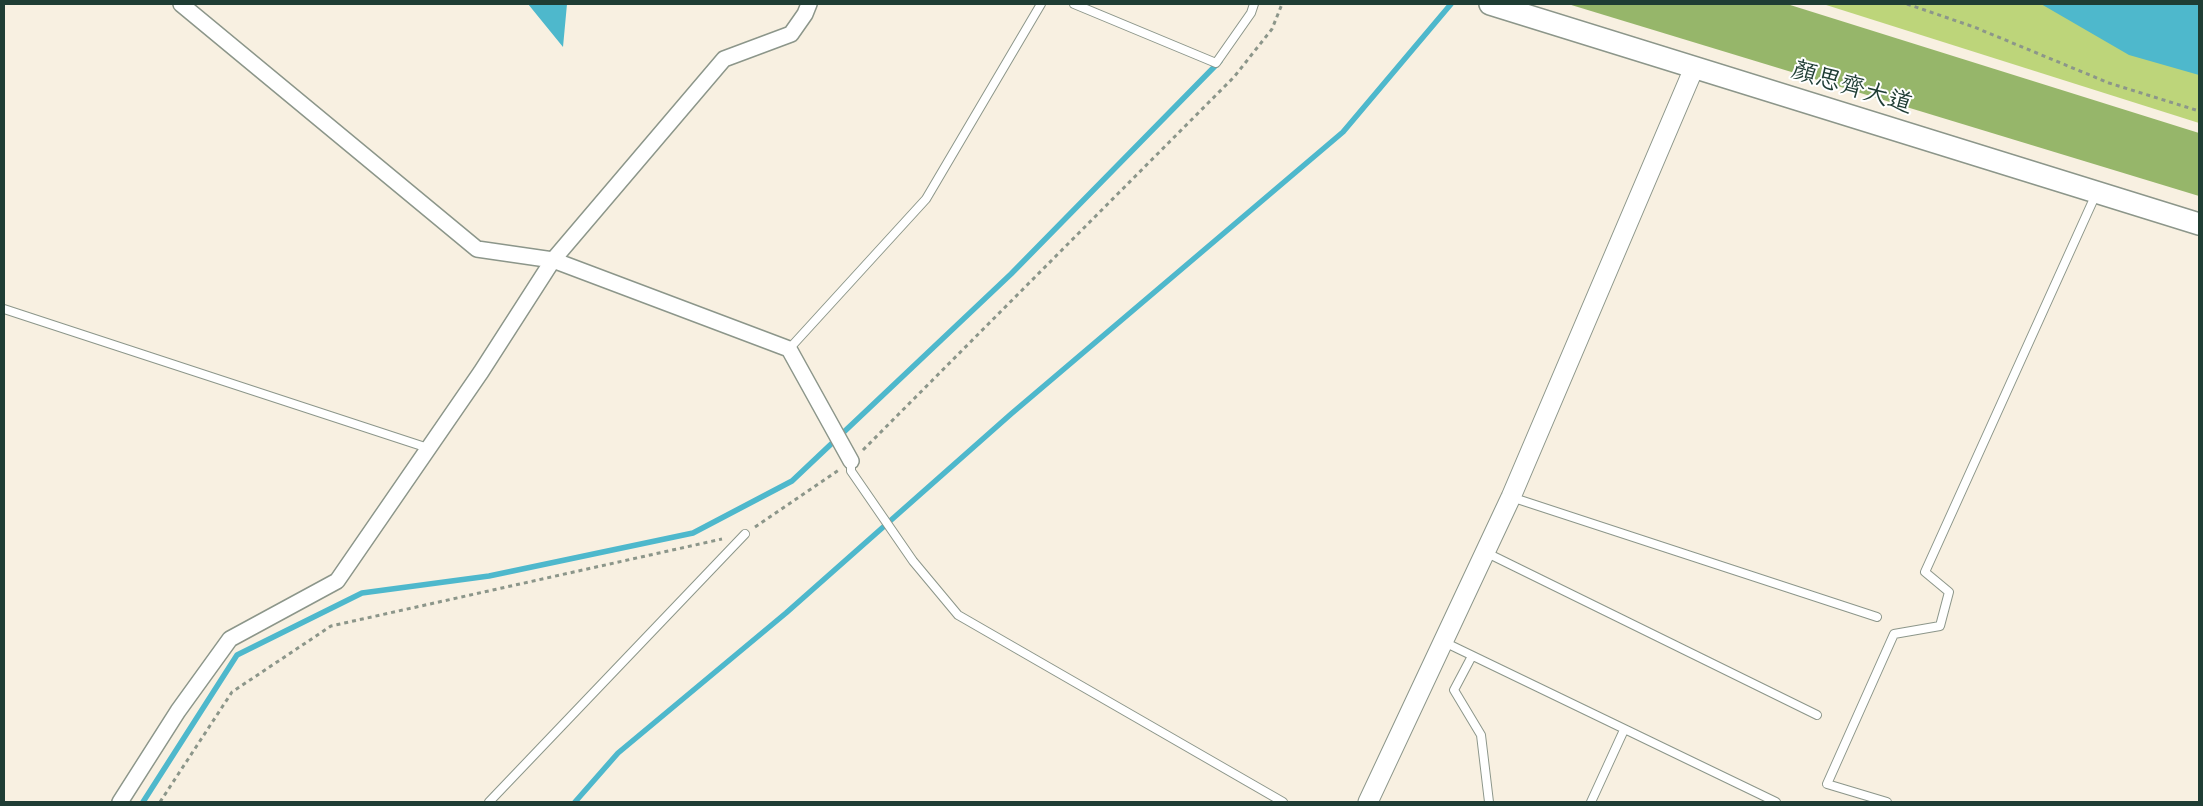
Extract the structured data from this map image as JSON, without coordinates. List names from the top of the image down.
{
  "streets": {
    "main road": ["顏思齊大道"]
  }
}
